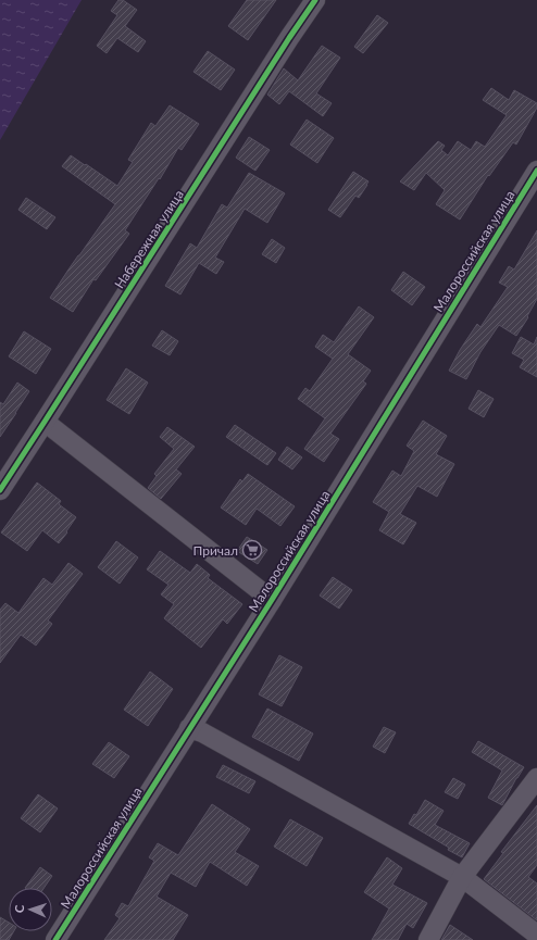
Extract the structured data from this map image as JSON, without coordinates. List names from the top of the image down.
{
  "streets": {
    "street": ["Набережная улица", "Малороссийская улица"]
  },
  "places": {
    "supermarket": ["Причал"]
  },
  "north": "left"
}
